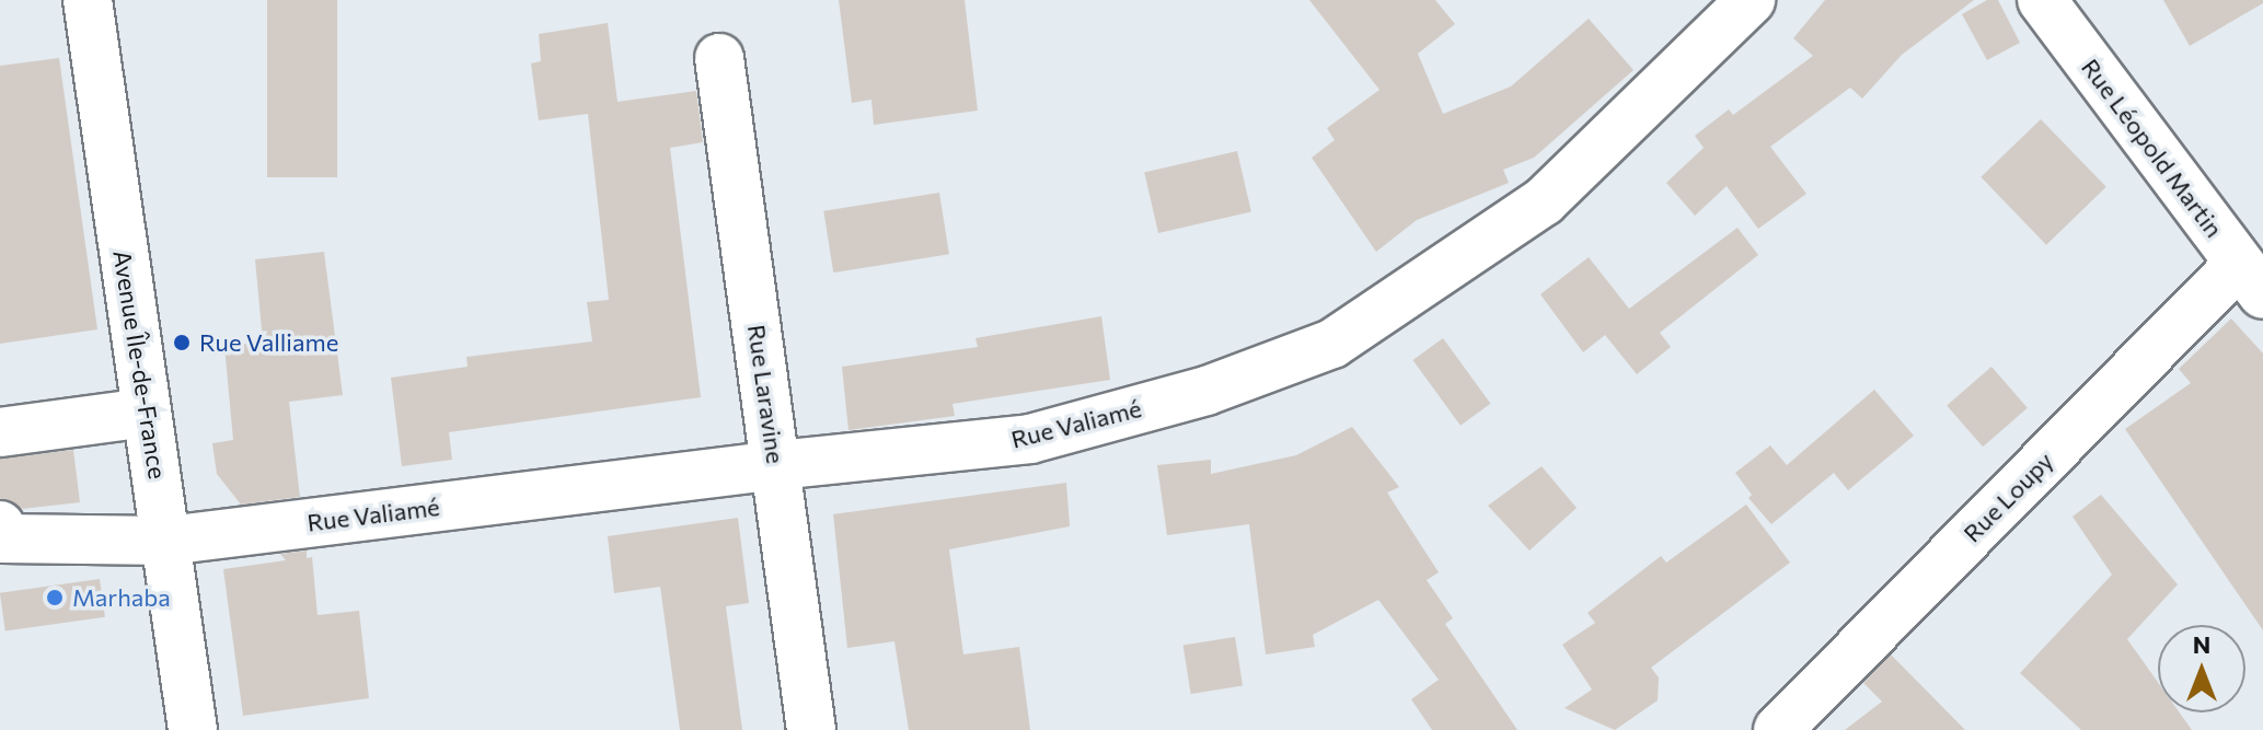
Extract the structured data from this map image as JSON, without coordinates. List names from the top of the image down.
{
  "streets": {
    "street": [
      "Rue Léopold Martin",
      "Avenue Île-de-France",
      "Rue Laravine",
      "Rue Valiamé",
      "Rue Loupy"
    ]
  },
  "crossings": [
    ["Rue Léopold Martin", "Rue Loupy"],
    ["Avenue Île-de-France", "Rue Valiamé"],
    ["Rue Laravine", "Rue Valiamé"]
  ],
  "places": ["Rue Valliame", "Marhaba"],
  "north": "top"
}
